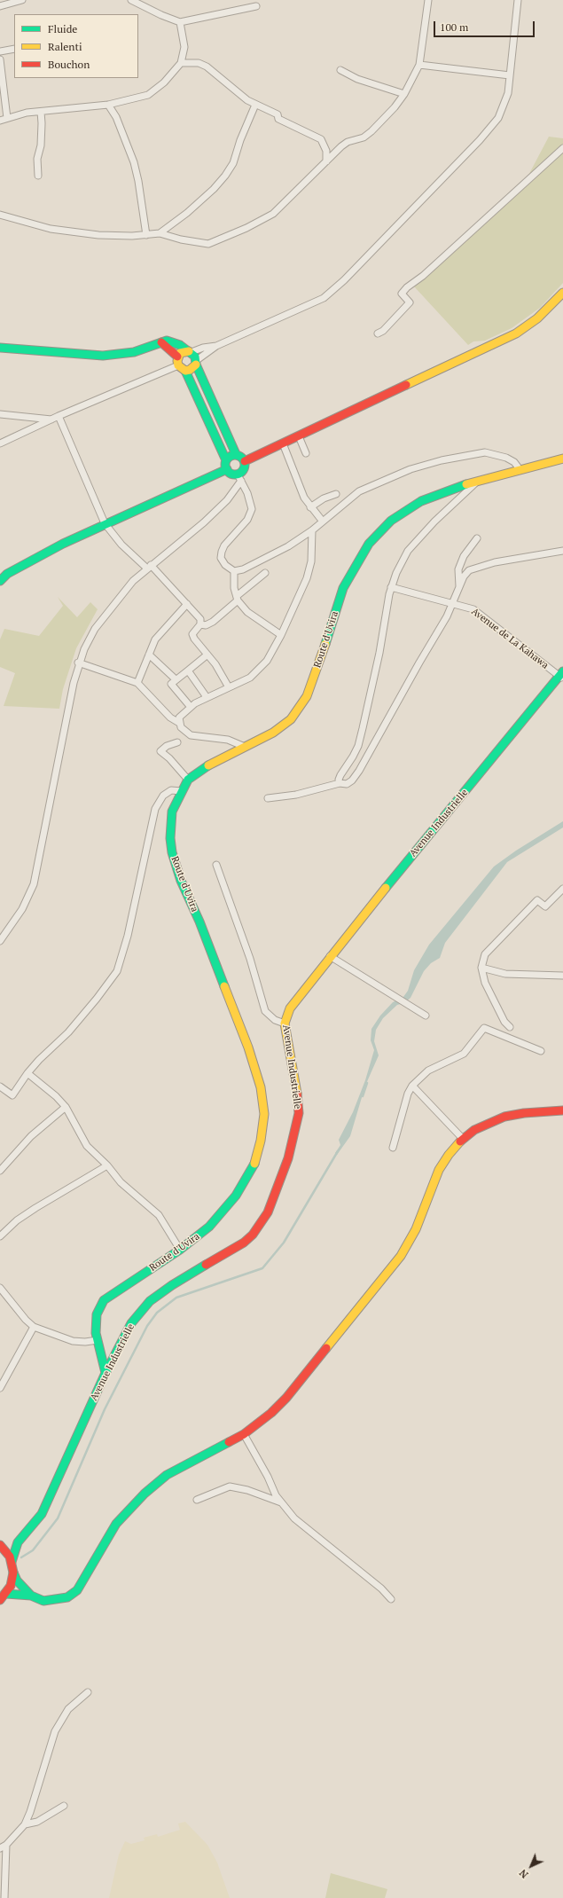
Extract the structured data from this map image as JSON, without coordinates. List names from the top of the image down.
{
  "streets": {
    "main road": ["Route d'Uvira", "Avenue Industrielle"],
    "street": ["Avenue de La Kahawa"]
  },
  "crossings": [
    ["Avenue de La Kahawa", "Avenue Industrielle"],
    ["Route d'Uvira", "Avenue Industrielle"]
  ],
  "legend": ["Fluide", "Ralenti", "Bouchon"],
  "scale_bar": "100 m",
  "north": "bottom left"
}
